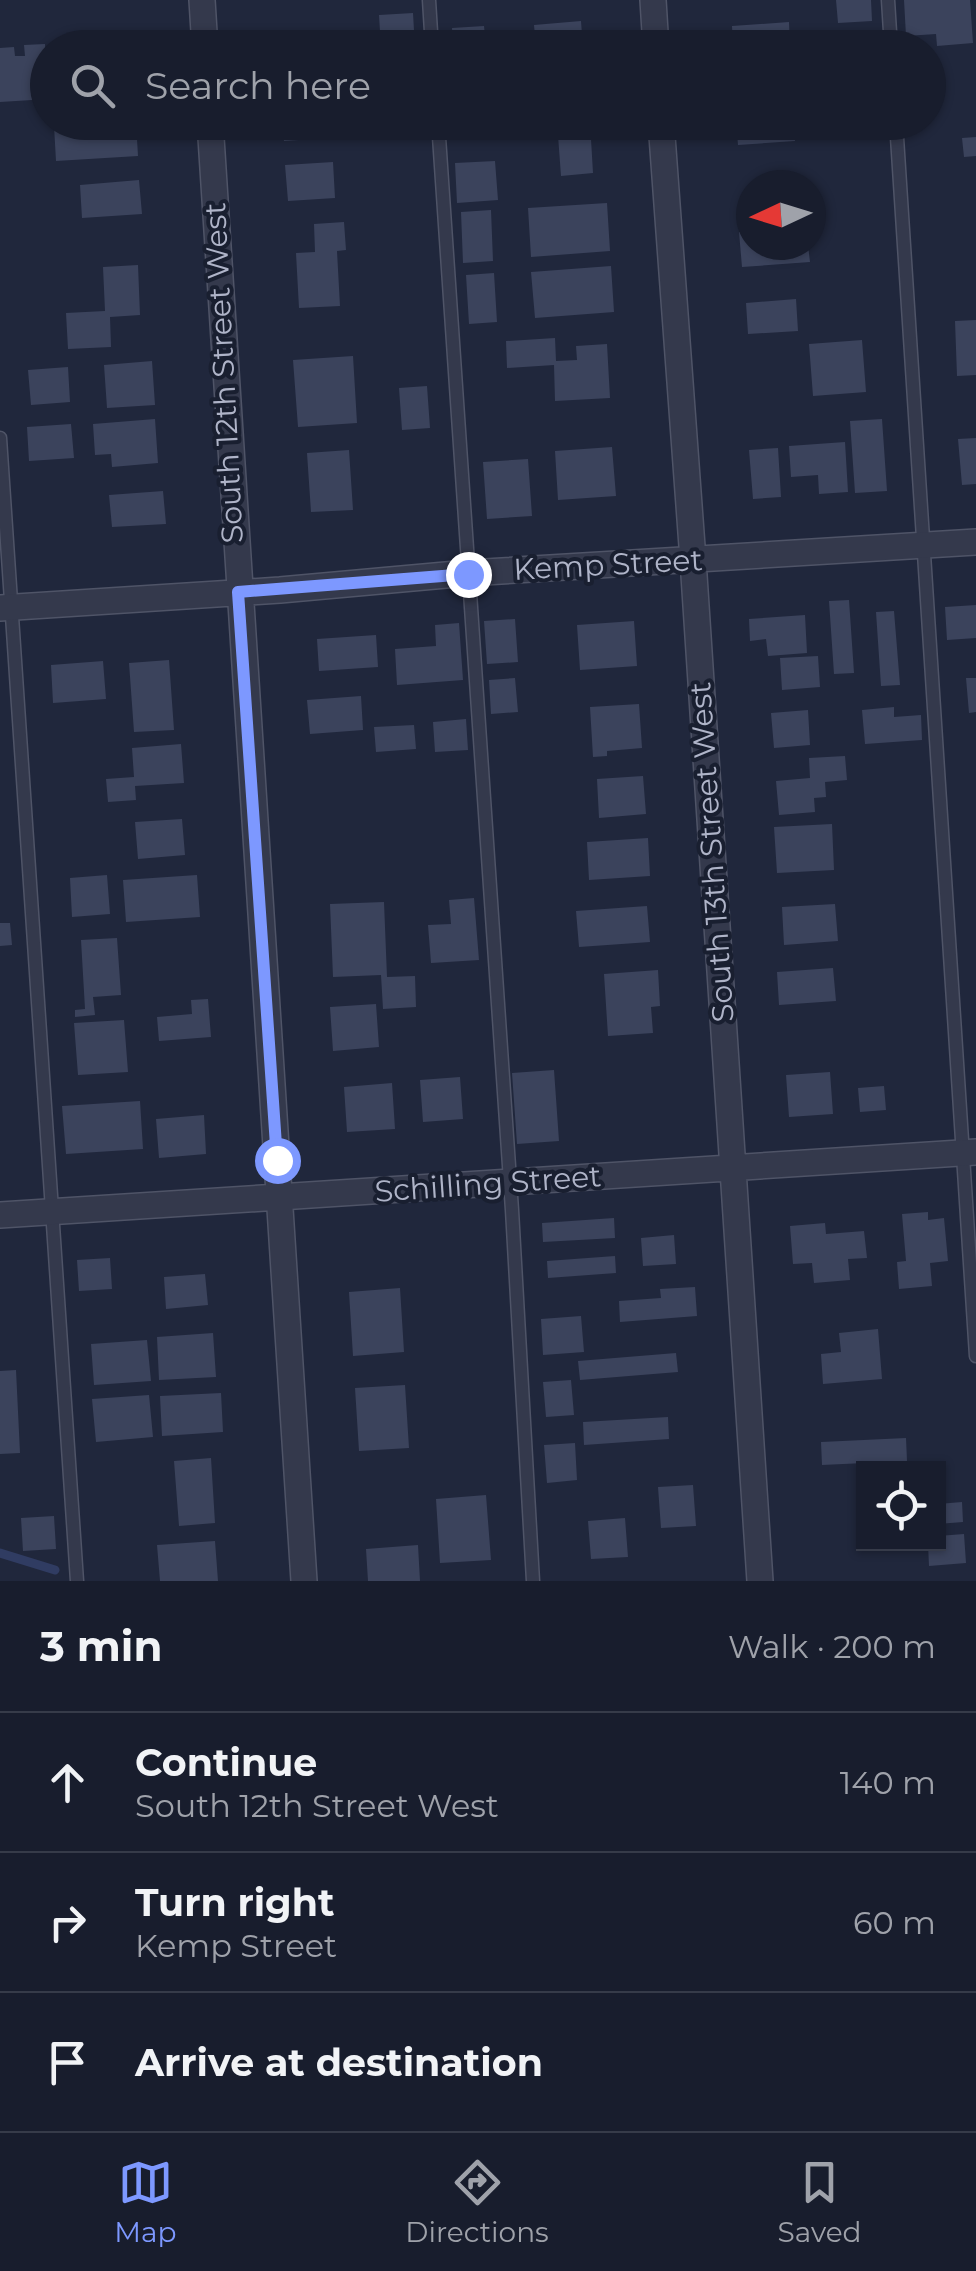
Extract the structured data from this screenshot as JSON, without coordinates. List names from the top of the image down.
{
  "streets": {
    "street": [
      "South 12th Street West",
      "Kemp Street",
      "South 13th Street West",
      "Schilling Street"
    ]
  },
  "crossings": [
    ["South 12th Street West", "Kemp Street"],
    ["South 12th Street West", "Schilling Street"],
    ["Kemp Street", "South 13th Street West"],
    ["South 13th Street West", "Schilling Street"]
  ],
  "north": "left",
  "page": {
    "search": "Search here",
    "heading": ["3 min", "Walk · 200 m"],
    "list": [
      ["Continue", "South 12th Street West", "140 m"],
      ["Turn right", "Kemp Street", "60 m"],
      "Arrive at destination"
    ],
    "nav": ["Map", "Directions", "Saved"]
  }
}
